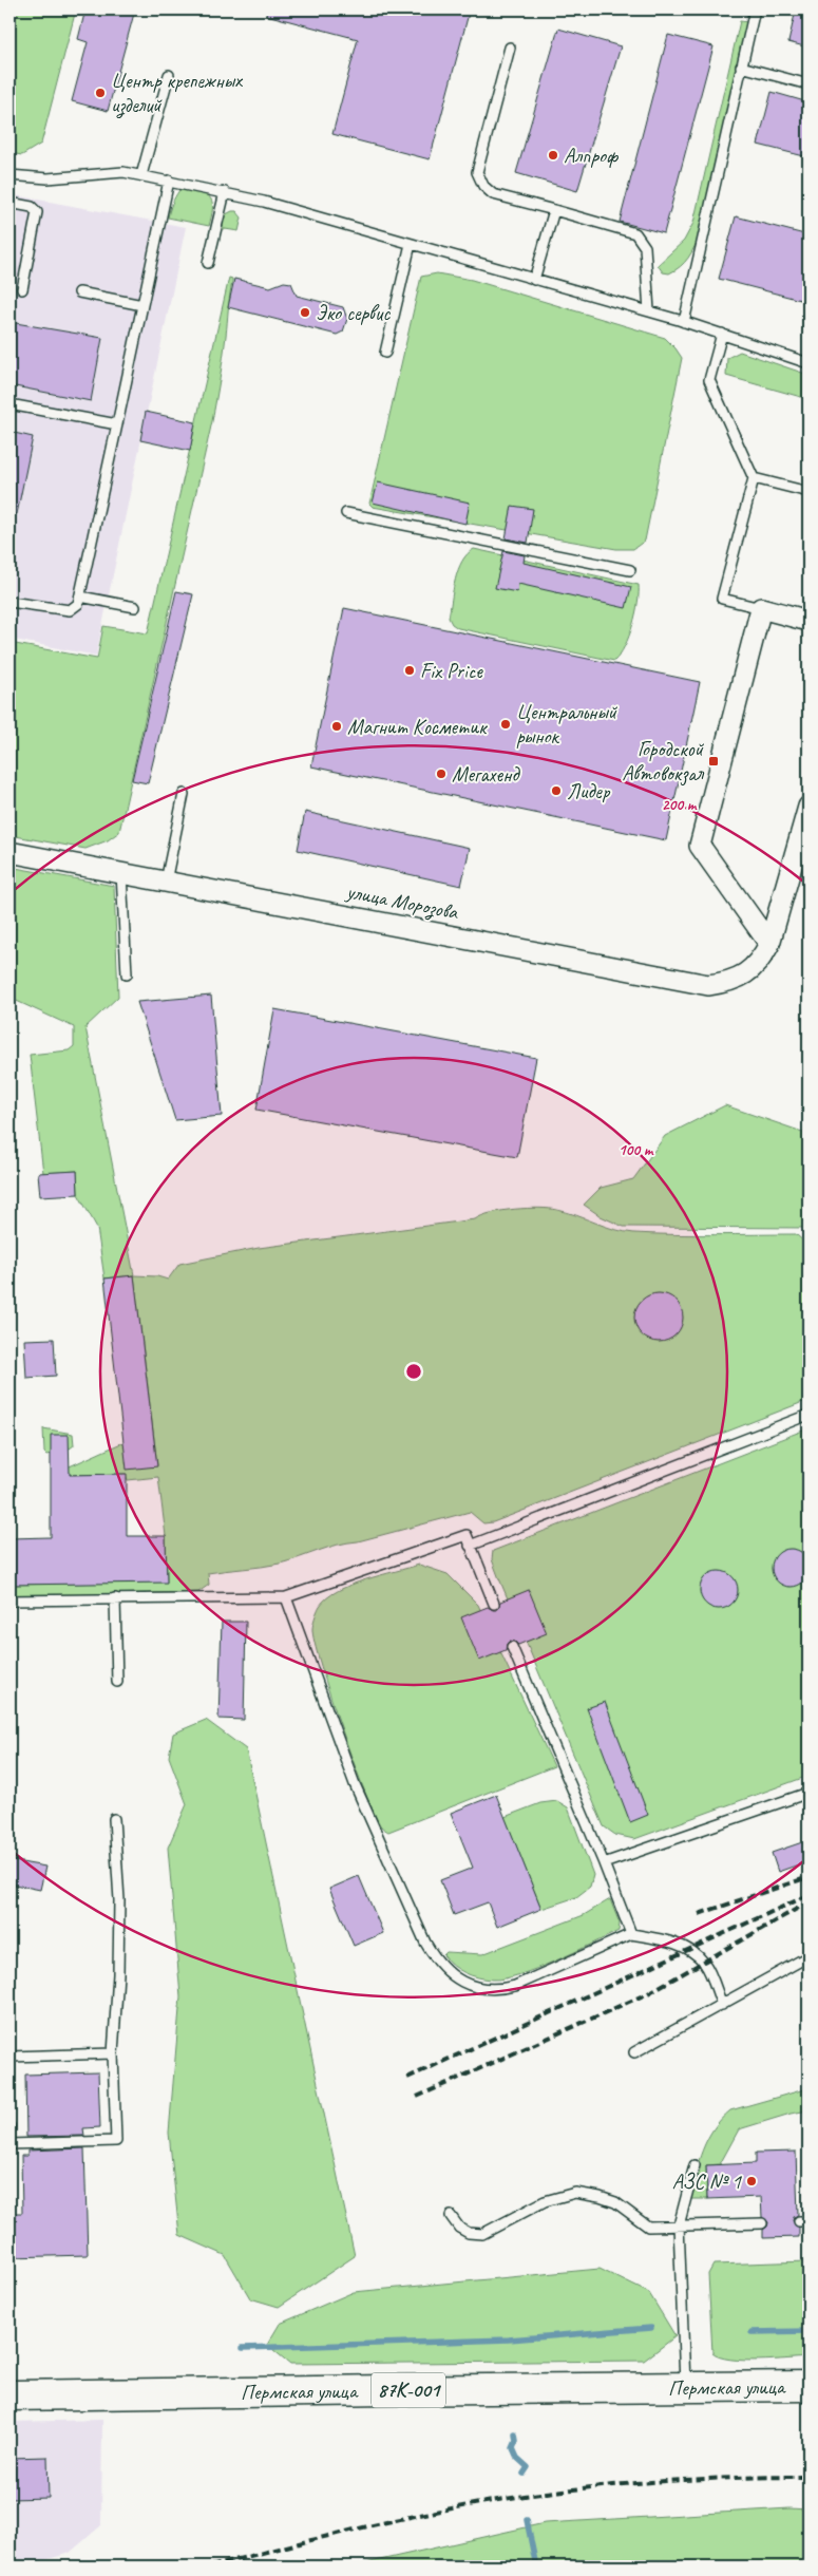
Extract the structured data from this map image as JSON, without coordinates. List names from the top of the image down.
{
  "streets": {
    "main road": ["Пермская улица", "87К-001"],
    "street": ["улица Морозова"]
  },
  "places": {
    "other": [
      "Центр крепежных изделий",
      "Алпроф",
      "Эко сервис",
      "Fix Price",
      "Центральный рынок",
      "Магнит Косметик",
      "Мегахенд",
      "Лидер",
      "АЗС № 1"
    ],
    "transit": ["Городской Автовокзал"]
  },
  "rings": ["200 m", "100 m"]
}
